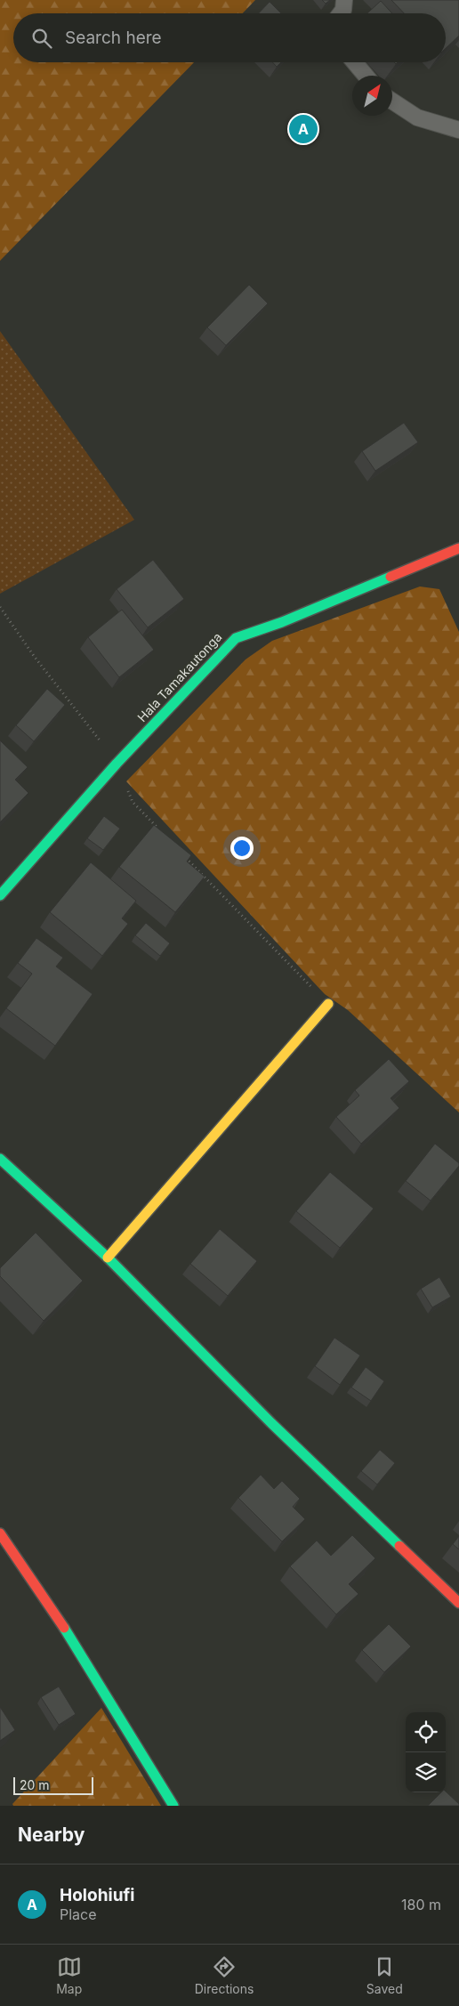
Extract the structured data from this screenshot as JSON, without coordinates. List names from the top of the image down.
{
  "streets": {
    "street": ["Hala Tamakautonga"]
  },
  "scale_bar": "20 m",
  "north": "top right",
  "page": {
    "search": "Search here",
    "pins": "A",
    "scale": "20 m",
    "heading": "Nearby",
    "list": [
      {
        "mark": "A",
        "name": "Holohiufi",
        "note": "Place",
        "value": "180 m"
      }
    ],
    "nav": ["Map", "Directions", "Saved"]
  }
}
